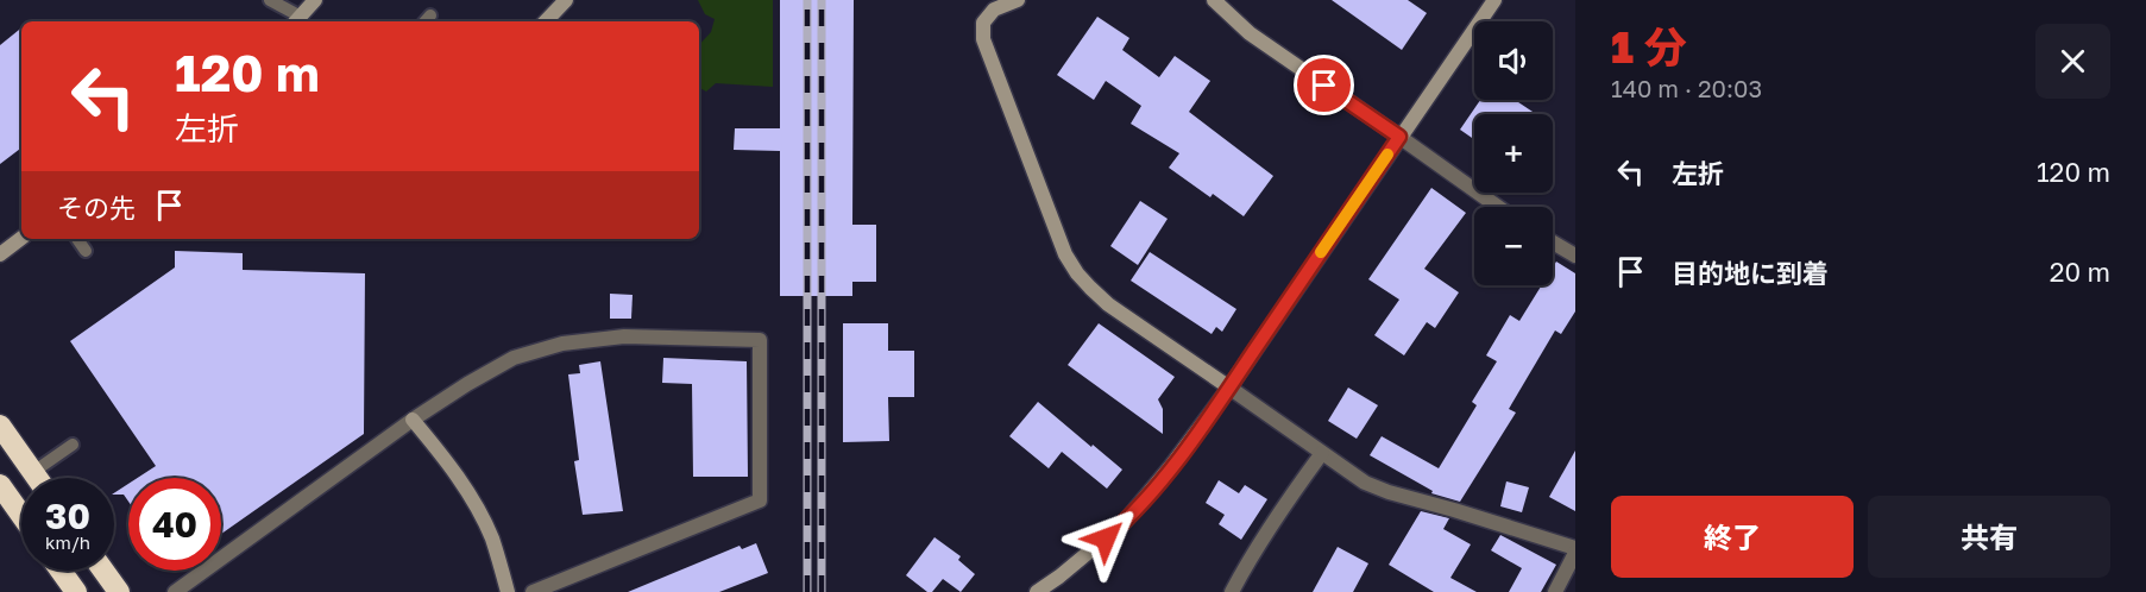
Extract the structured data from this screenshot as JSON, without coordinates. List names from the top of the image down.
{
  "page": {
    "heading": ["1 分", "140 m · 20:03"],
    "map_buttons": ["+", "−"],
    "turn": ["120 m", "左折"],
    "list": [
      {
        "name": "左折",
        "value": "120 m"
      },
      {
        "name": "目的地に到着",
        "value": "20 m"
      }
    ],
    "then": "その先",
    "speed": "30 km/h",
    "limit": "40",
    "buttons": ["終了", "共有"]
  }
}
